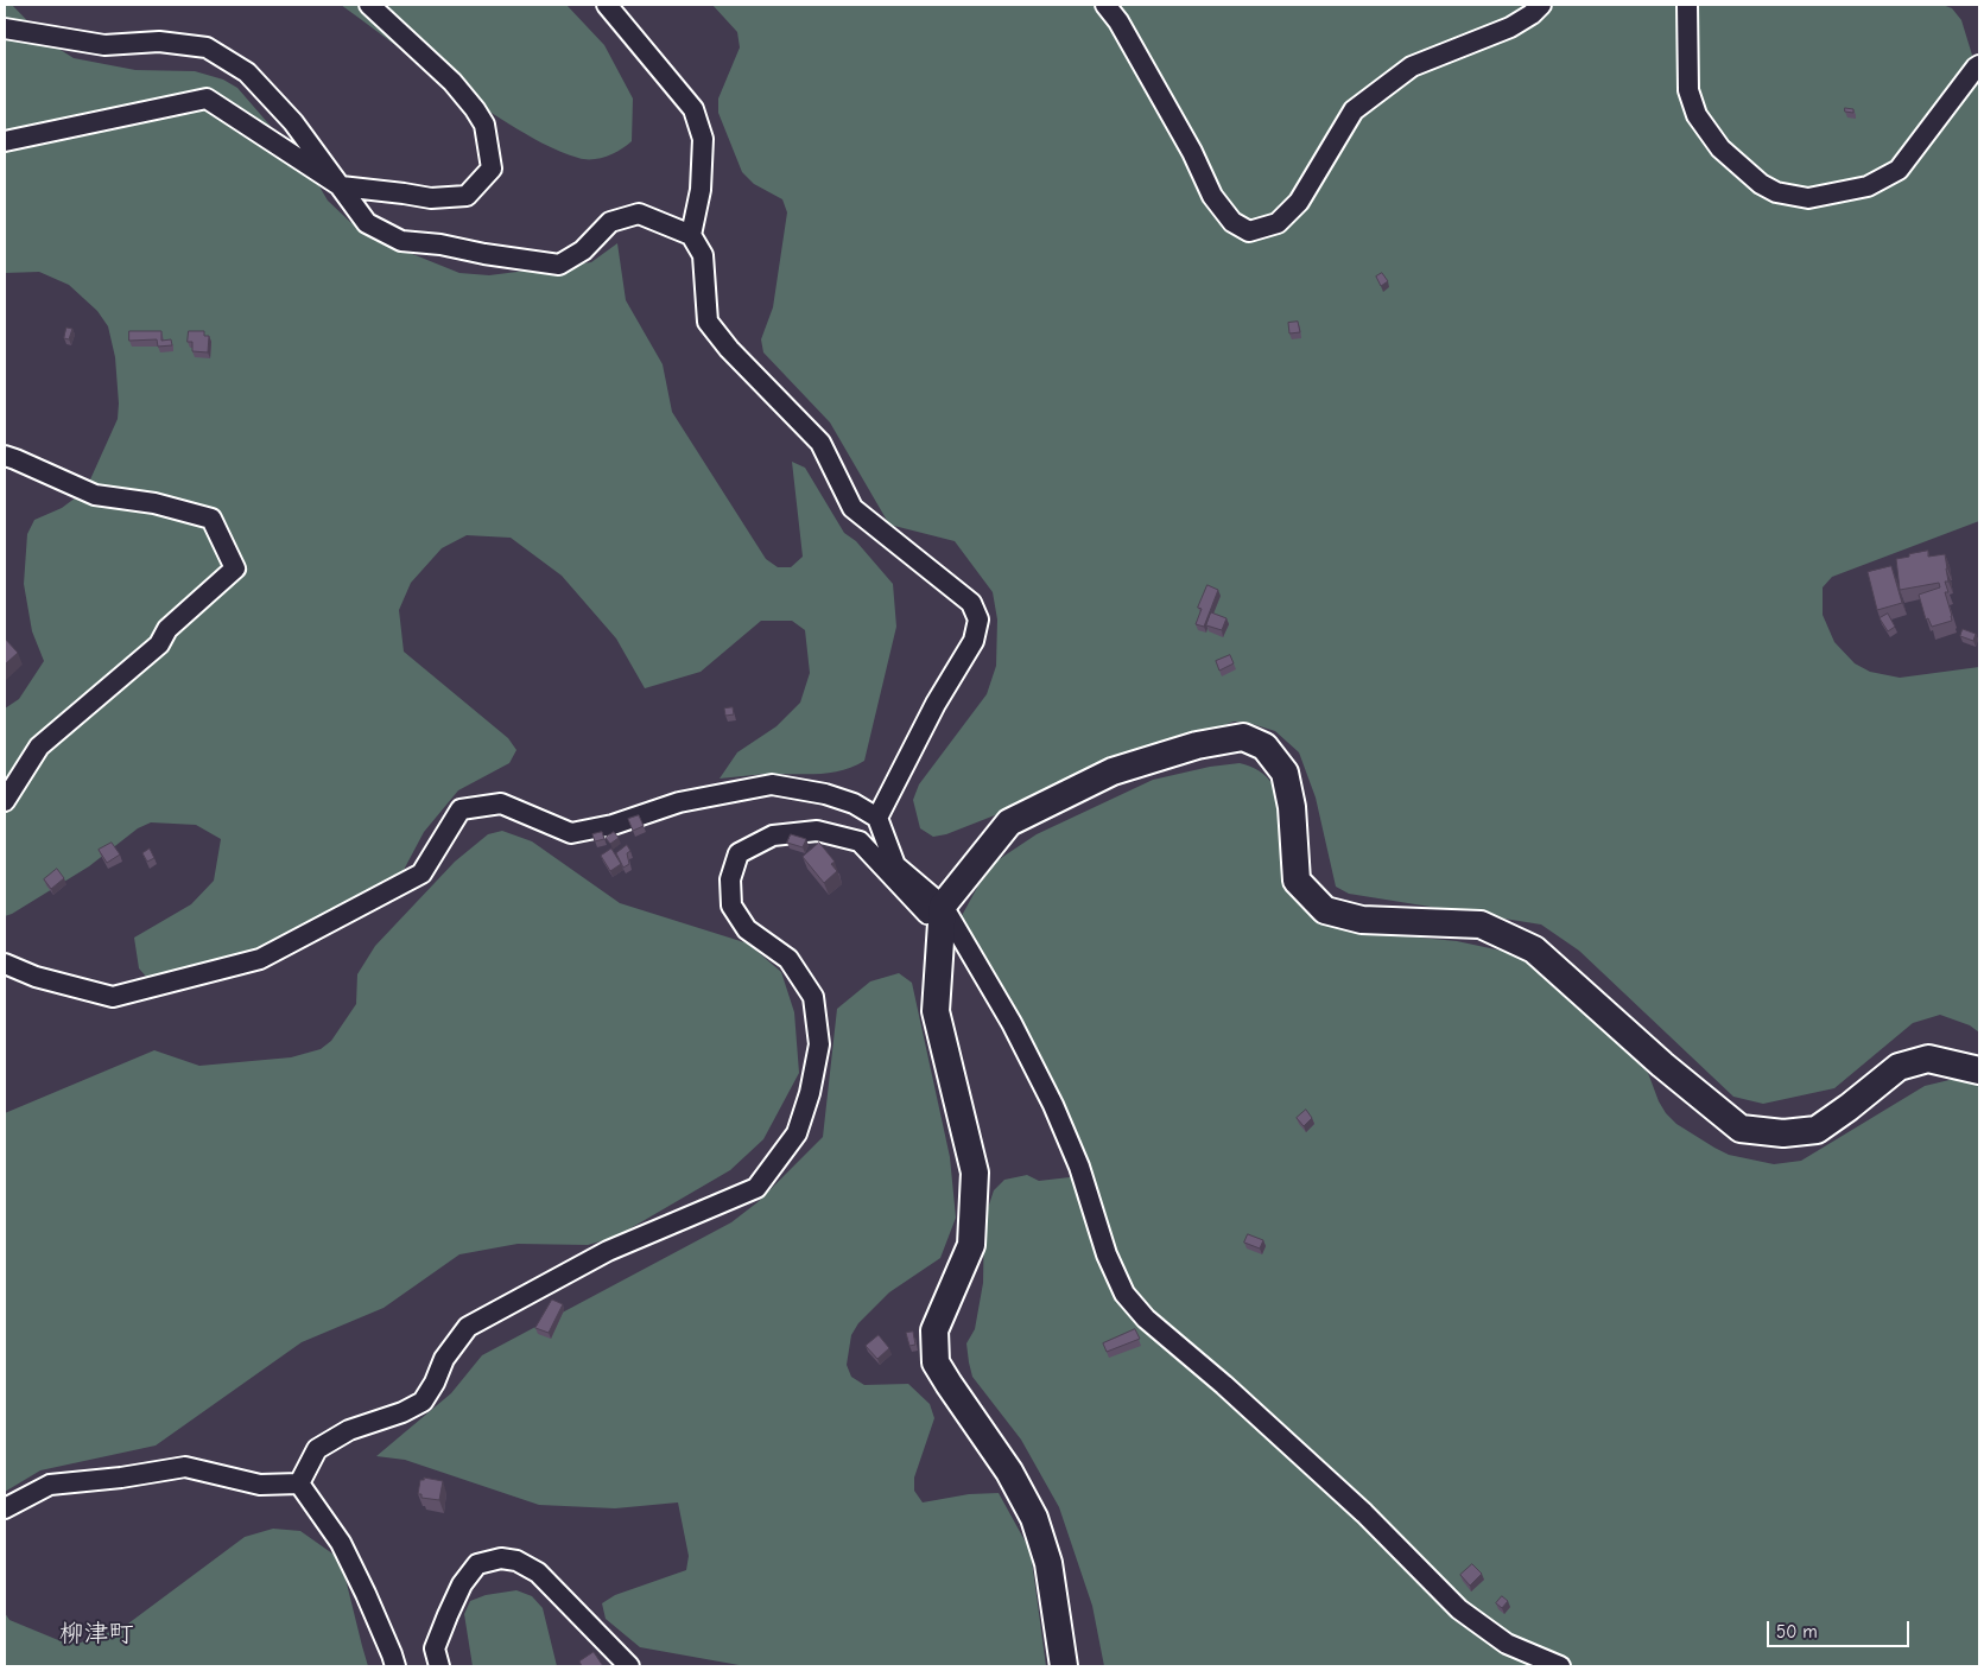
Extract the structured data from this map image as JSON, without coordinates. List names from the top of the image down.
{
  "districts": ["柳津町"],
  "scale_bar": "50 m"
}
